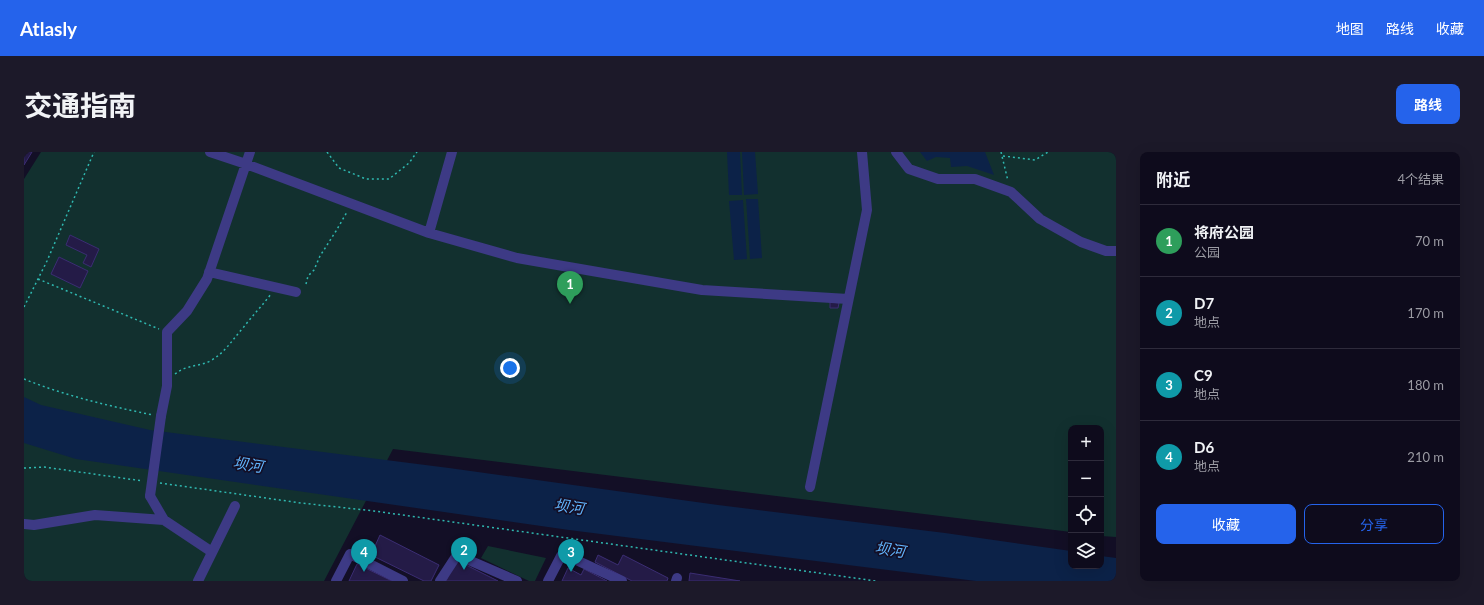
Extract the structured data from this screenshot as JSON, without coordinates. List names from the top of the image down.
{
  "water": ["坝河"],
  "page": {
    "header": "Atlasly",
    "nav": ["地图", "路线", "收藏"],
    "title": "交通指南",
    "buttons": [
      "路线",
      ["收藏", "分享"]
    ],
    "heading": ["附近", "4个结果"],
    "list": [
      {
        "mark": "1",
        "name": "将府公园",
        "note": "公园",
        "value": "70 m"
      },
      {
        "mark": "2",
        "name": "D7",
        "note": "地点",
        "value": "170 m"
      },
      {
        "mark": "3",
        "name": "C9",
        "note": "地点",
        "value": "180 m"
      },
      {
        "mark": "4",
        "name": "D6",
        "note": "地点",
        "value": "210 m"
      }
    ],
    "pins": [
      "1",
      "2",
      "3",
      "4"
    ],
    "map_buttons": ["+", "−"]
  }
}
